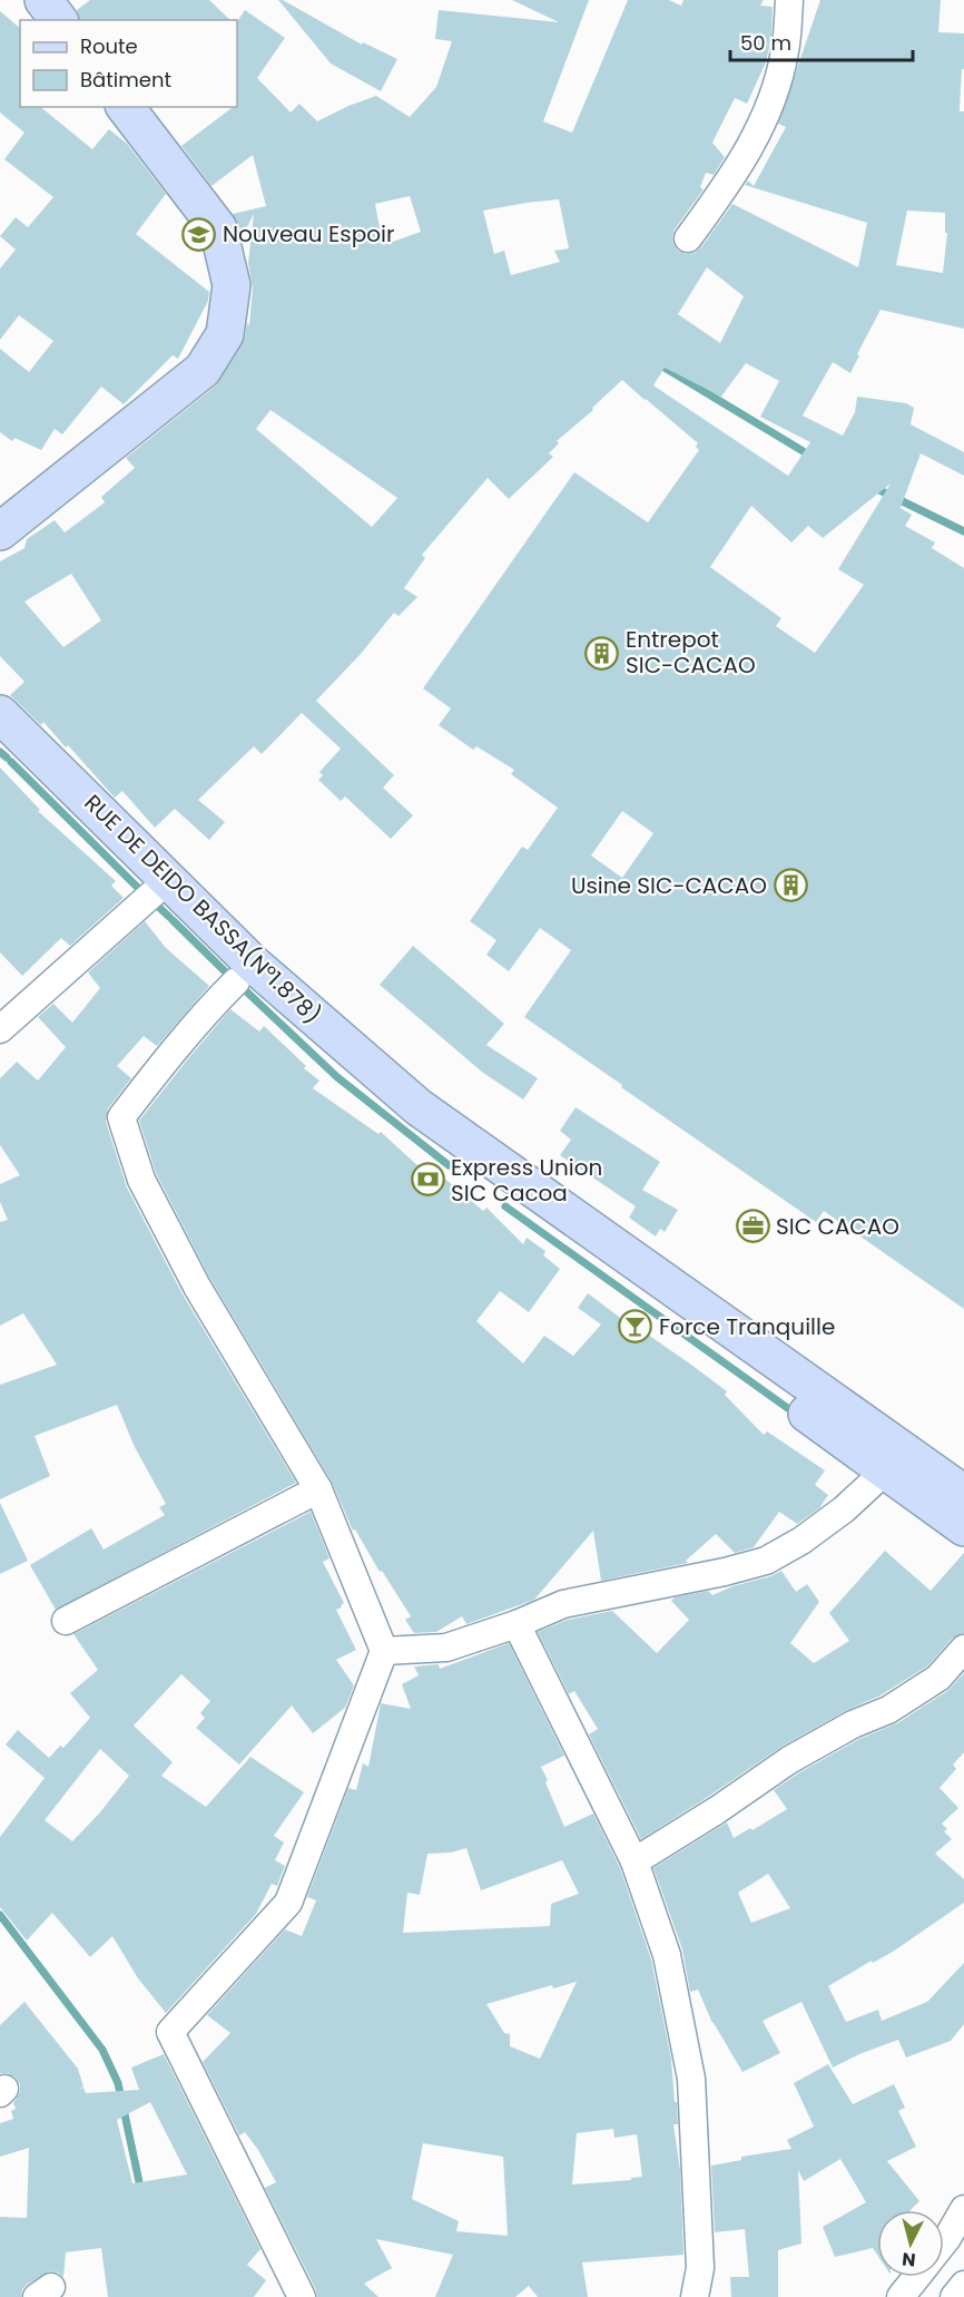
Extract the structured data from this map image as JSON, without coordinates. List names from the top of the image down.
{
  "streets": {
    "main road": ["RUE DE DEIDO BASSA(N°1.878)"]
  },
  "places": {
    "school or university": ["Nouveau Espoir"],
    "building": ["Entrepot SIC-CACAO", "Usine SIC-CACAO"],
    "bank": ["Express Union SIC Cacoa"],
    "office": ["SIC CACAO"],
    "bar": ["Force Tranquille"]
  },
  "legend": ["Route", "Bâtiment"],
  "scale_bar": "50 m",
  "north": "bottom"
}
